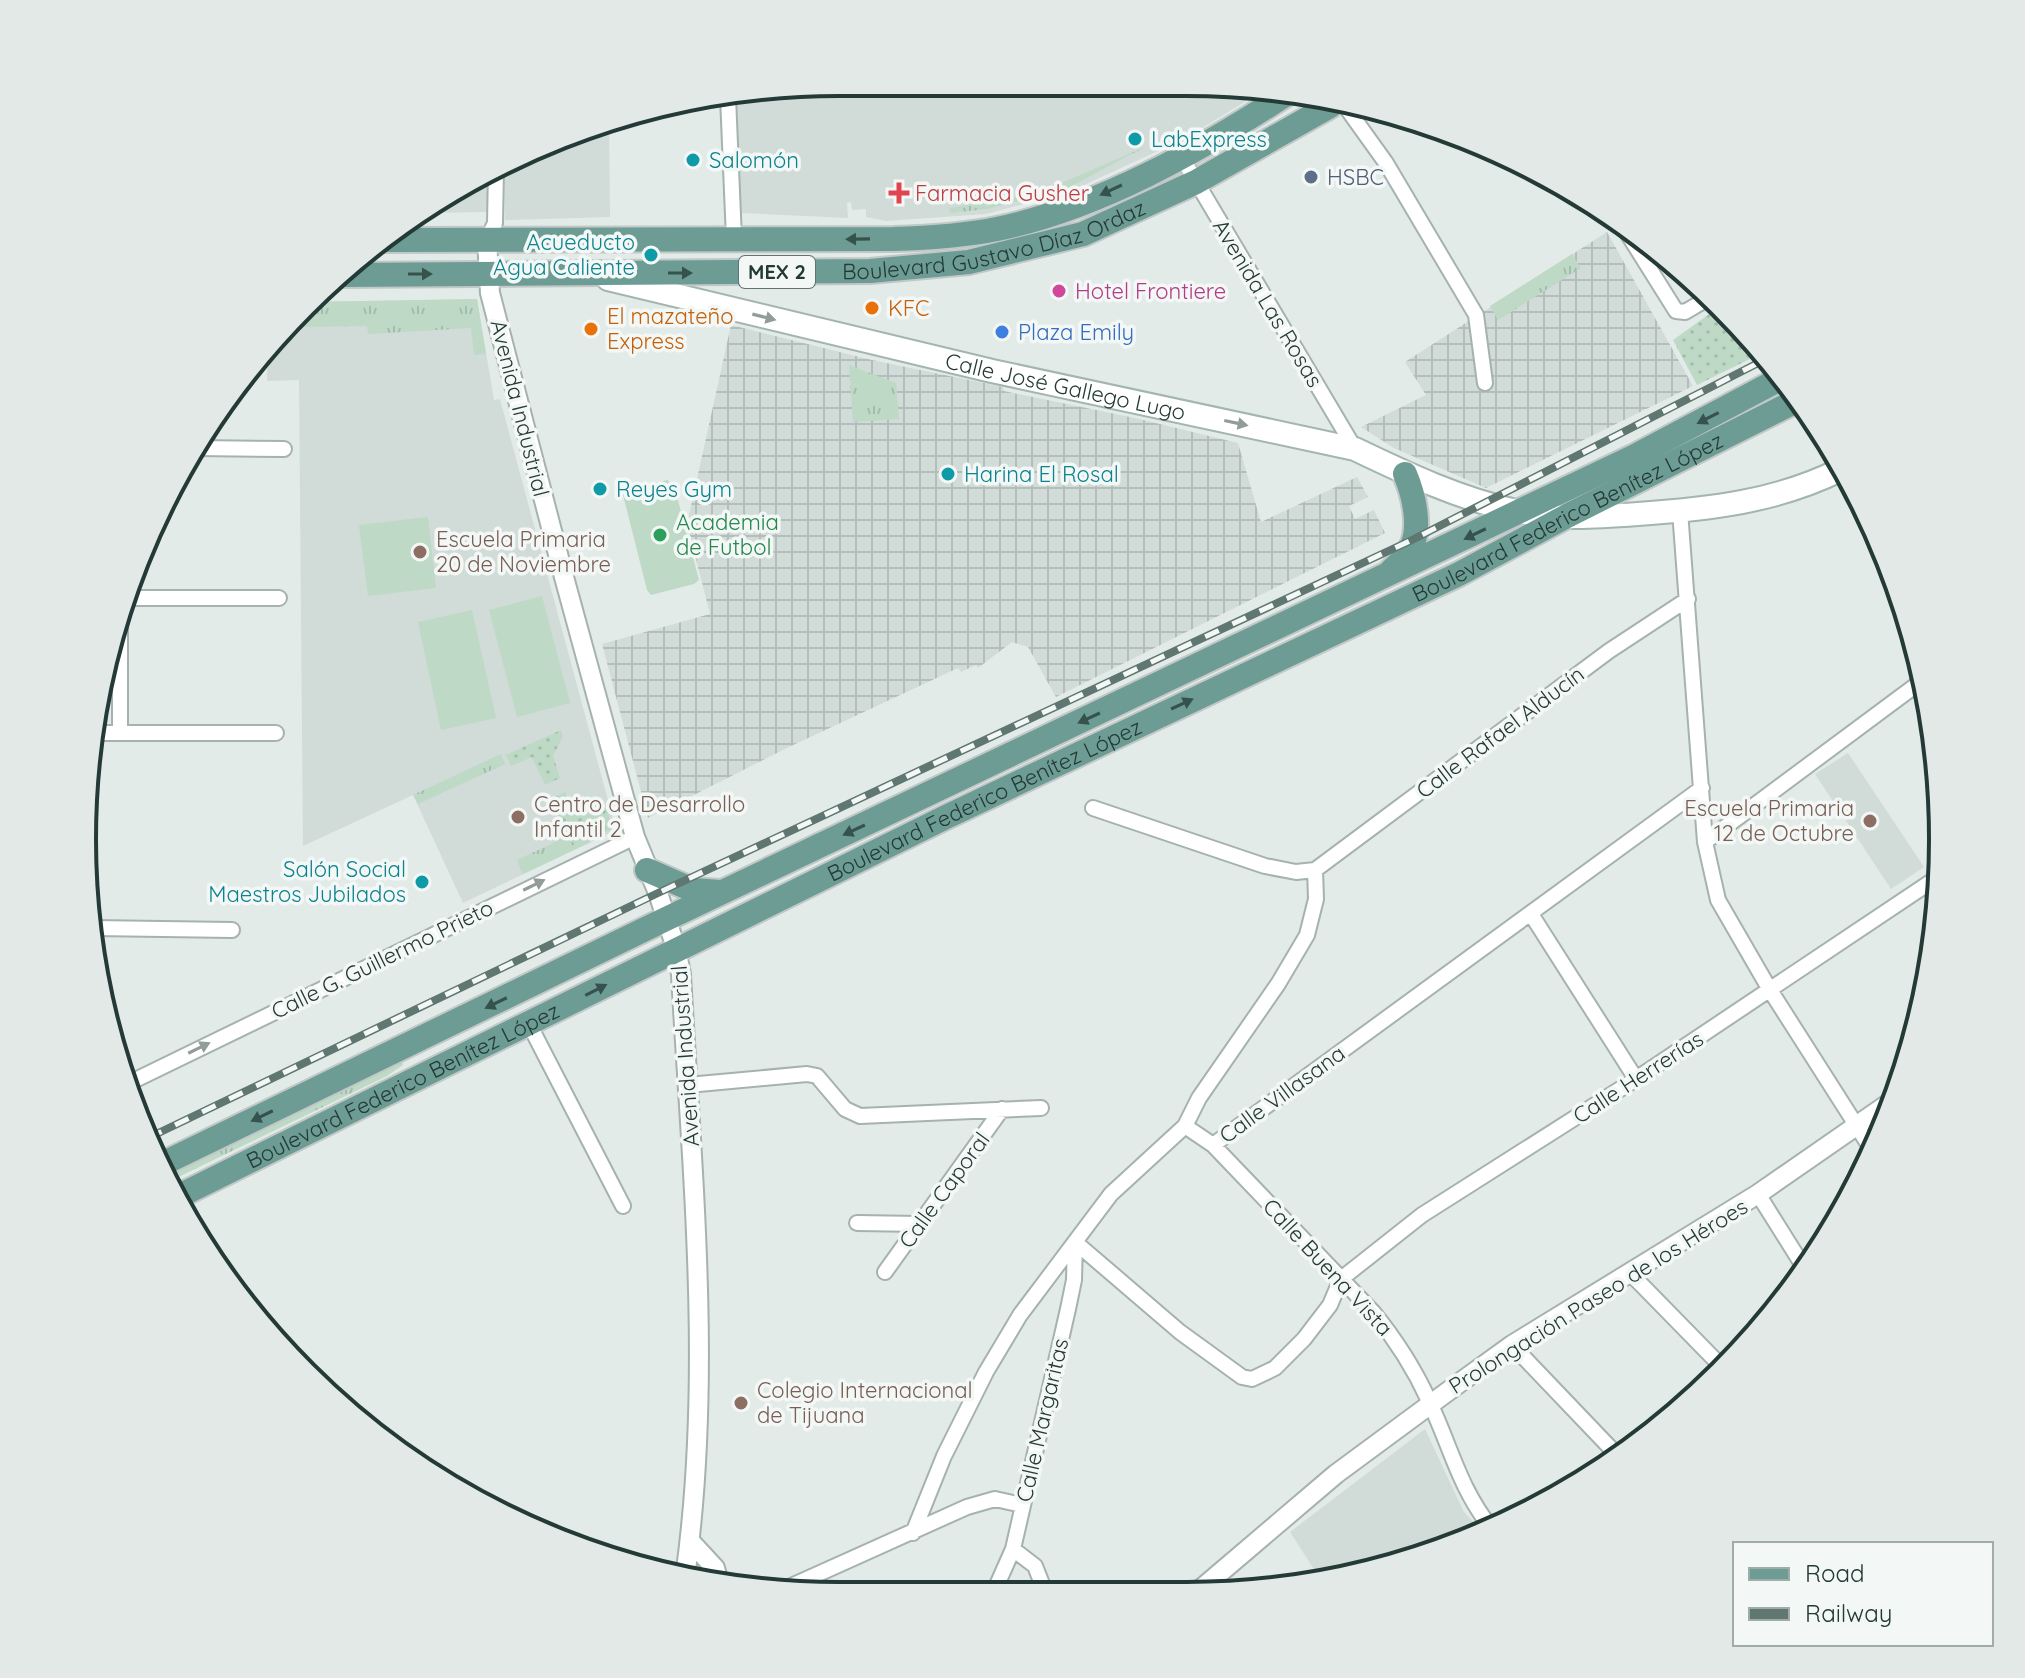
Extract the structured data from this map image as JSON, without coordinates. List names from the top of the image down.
{
  "streets": {
    "main road": [
      "Boulevard Gustavo Díaz Ordaz",
      "MEX 2",
      "Calle José Gallego Lugo",
      "Boulevard Federico Benítez López"
    ],
    "street": [
      "Avenida Las Rosas",
      "Avenida Industrial",
      "Calle Rafael Alducín",
      "Calle G. Guillermo Prieto",
      "Calle Herrerías",
      "Calle Villasana",
      "Calle Caporal",
      "Calle Buena Vista",
      "Prolongación Paseo de los Héroes",
      "Calle Margaritas"
    ]
  },
  "crossings": [
    ["Boulevard Gustavo Díaz Ordaz", "Avenida Las Rosas"],
    ["Boulevard Gustavo Díaz Ordaz", "Calle José Gallego Lugo"],
    ["Boulevard Gustavo Díaz Ordaz", "Avenida Industrial"],
    ["Avenida Las Rosas", "Calle José Gallego Lugo"],
    ["Calle José Gallego Lugo", "Boulevard Federico Benítez López"],
    ["Avenida Industrial", "Boulevard Federico Benítez López"],
    ["Avenida Industrial", "Calle G. Guillermo Prieto"],
    ["Calle Herrerías", "Calle Buena Vista"],
    ["Calle Villasana", "Calle Buena Vista"],
    ["Calle Villasana", "Calle Margaritas"],
    ["Calle Buena Vista", "Prolongación Paseo de los Héroes"]
  ],
  "one_way": ["Calle José Gallego Lugo", "Calle G. Guillermo Prieto"],
  "places": {
    "other": [
      "LabExpress",
      "Salomón",
      "HSBC",
      "Acueducto Agua Caliente",
      "Hotel Frontiere",
      "KFC",
      "El mazateño Express",
      "Plaza Emily",
      "Harina El Rosal",
      "Reyes Gym",
      "Academia de Futbol",
      "Escuela Primaria 20 de Noviembre",
      "Centro de Desarrollo Infantil 2",
      "Escuela Primaria 12 de Octubre",
      "Salón Social Maestros Jubilados",
      "Colegio Internacional de Tijuana"
    ],
    "health": ["Farmacia Gusher"]
  },
  "legend": ["Road", "Railway"]
}
